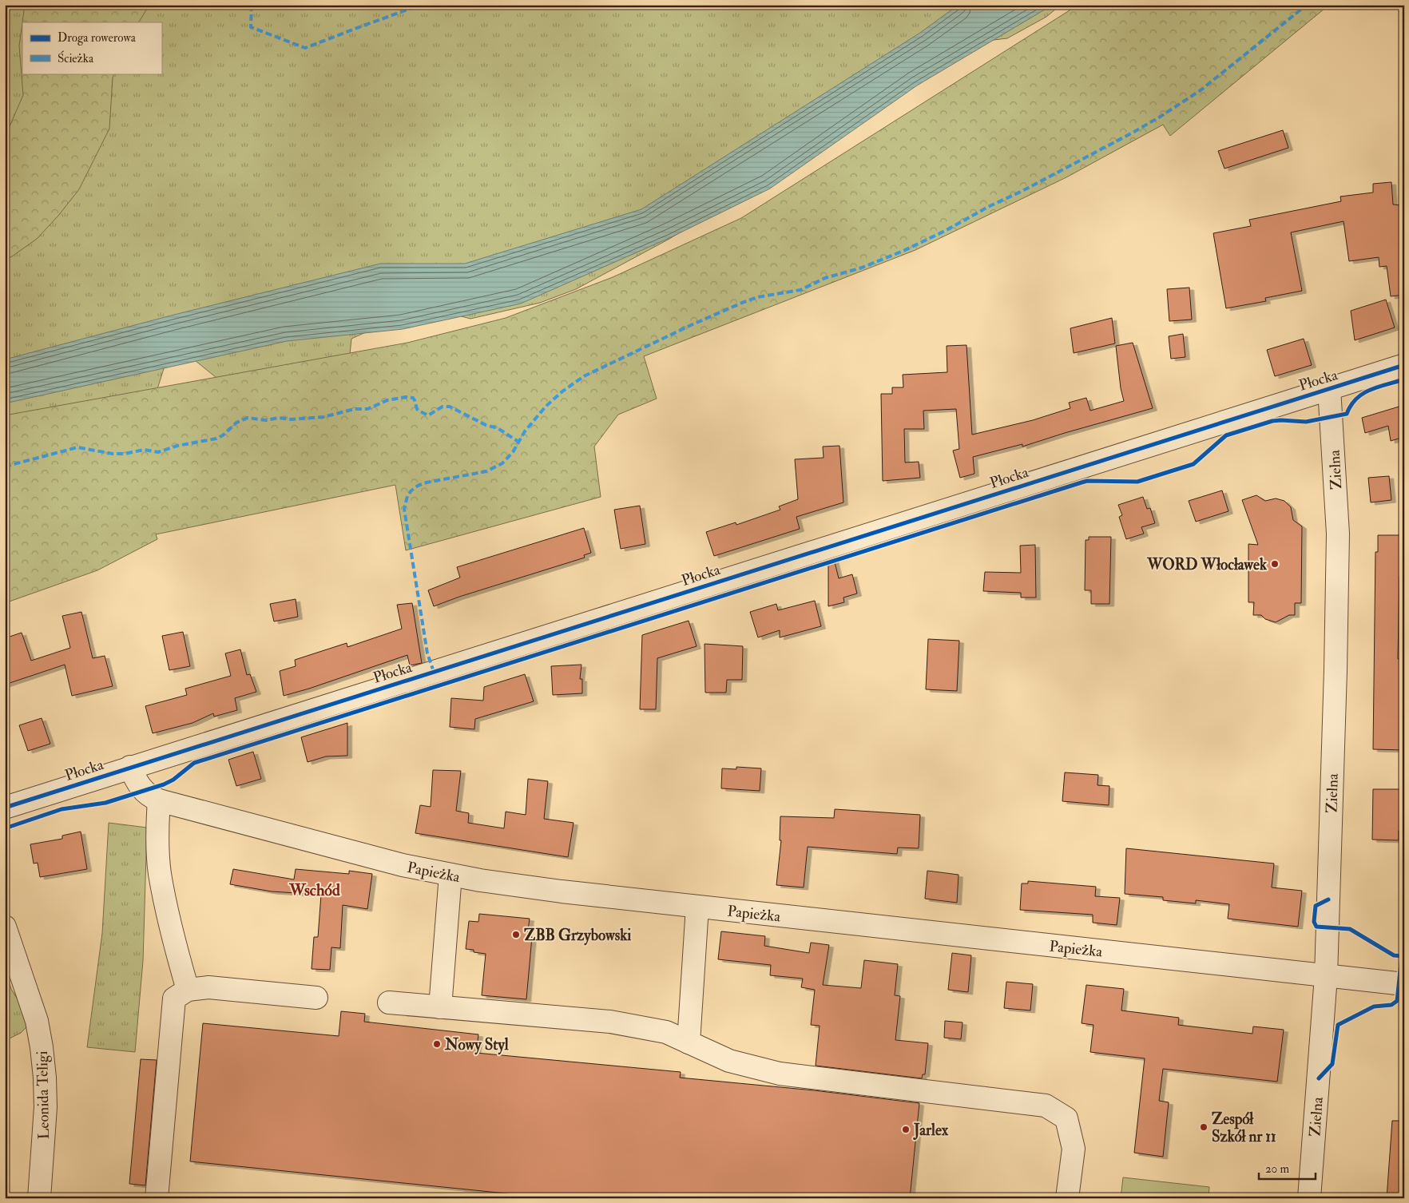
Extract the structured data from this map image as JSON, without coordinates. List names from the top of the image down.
{
  "streets": {
    "street": [
      "Płocka",
      "Zielna",
      "Papieżka",
      "Leonida Teligi"
    ]
  },
  "crossings": [
    ["Płocka", "Zielna"],
    ["Płocka", "Papieżka"],
    ["Zielna", "Papieżka"]
  ],
  "districts": ["Wschód"],
  "places": [
    "WORD Włocławek",
    "ZBB Grzybowski",
    "Nowy Styl",
    "Zespół Szkół nr 11",
    "Jarlex"
  ],
  "legend": ["Droga rowerowa", "Ścieżka"],
  "scale_bar": "20 m"
}
